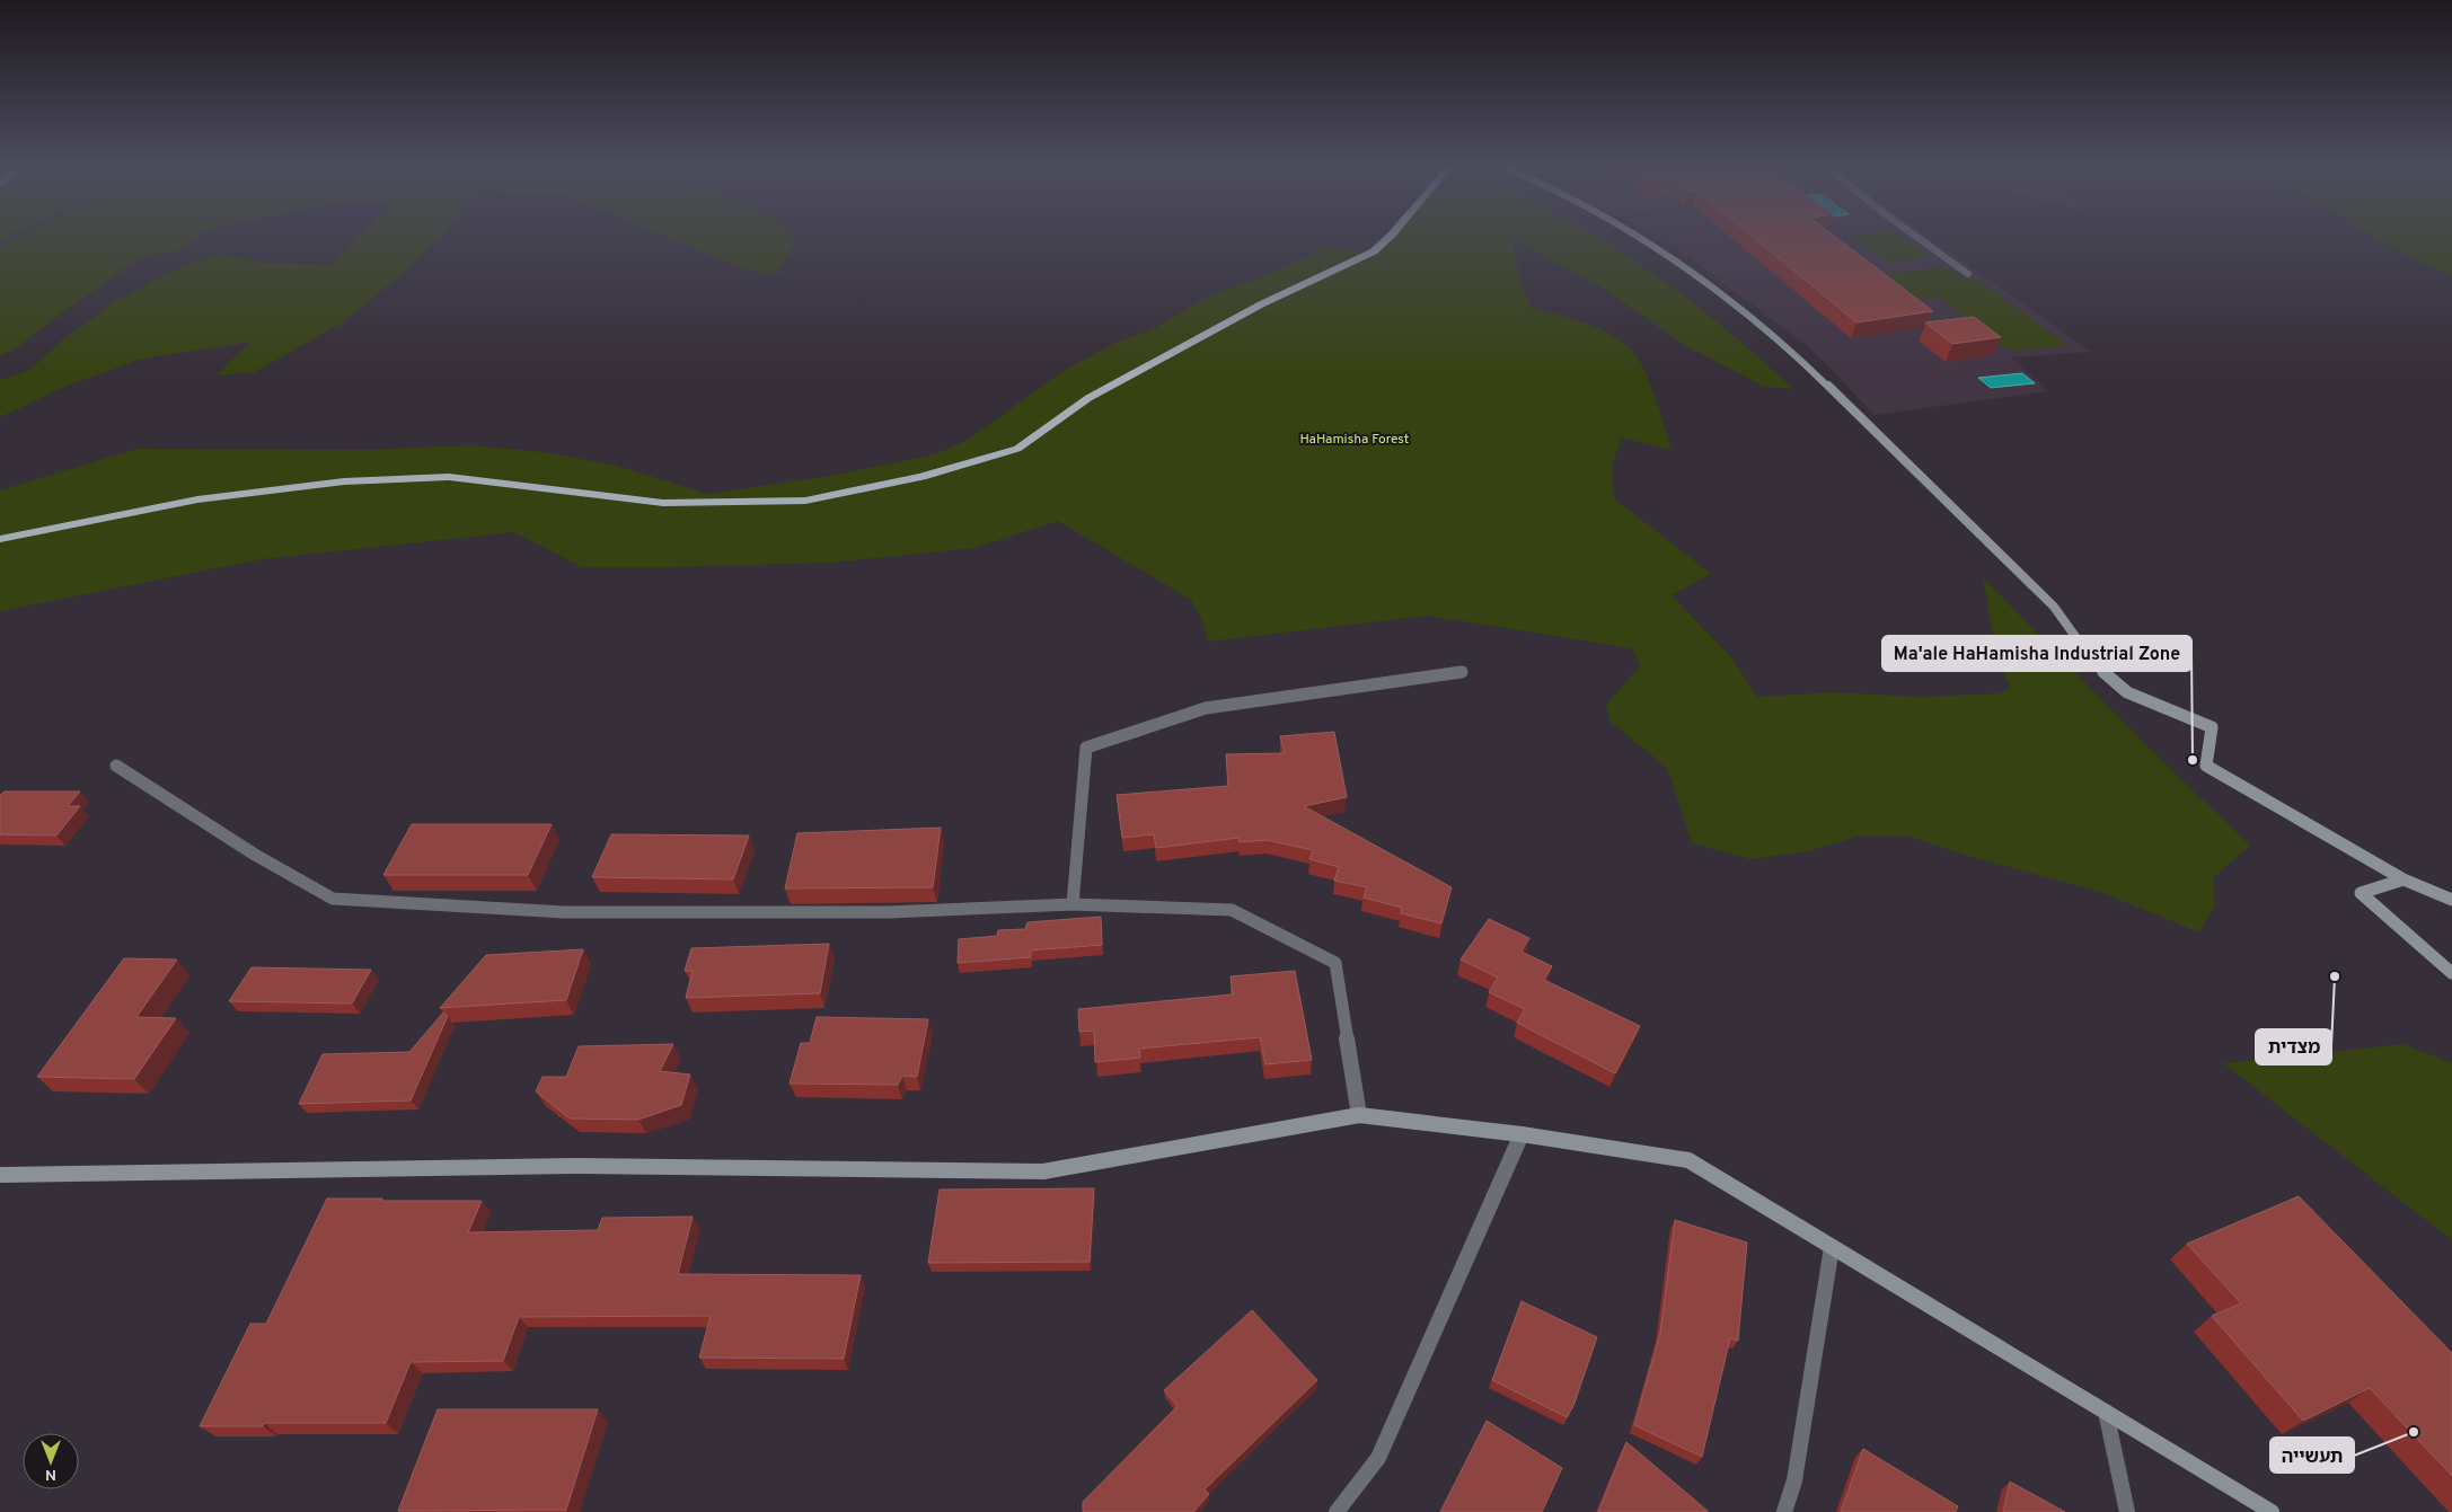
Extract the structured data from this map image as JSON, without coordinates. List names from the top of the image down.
{
  "parks": ["HaHamisha Forest"],
  "places": ["Ma'ale HaHamisha Industrial Zone", "מצדית", "תעשייה"],
  "north": "bottom"
}
